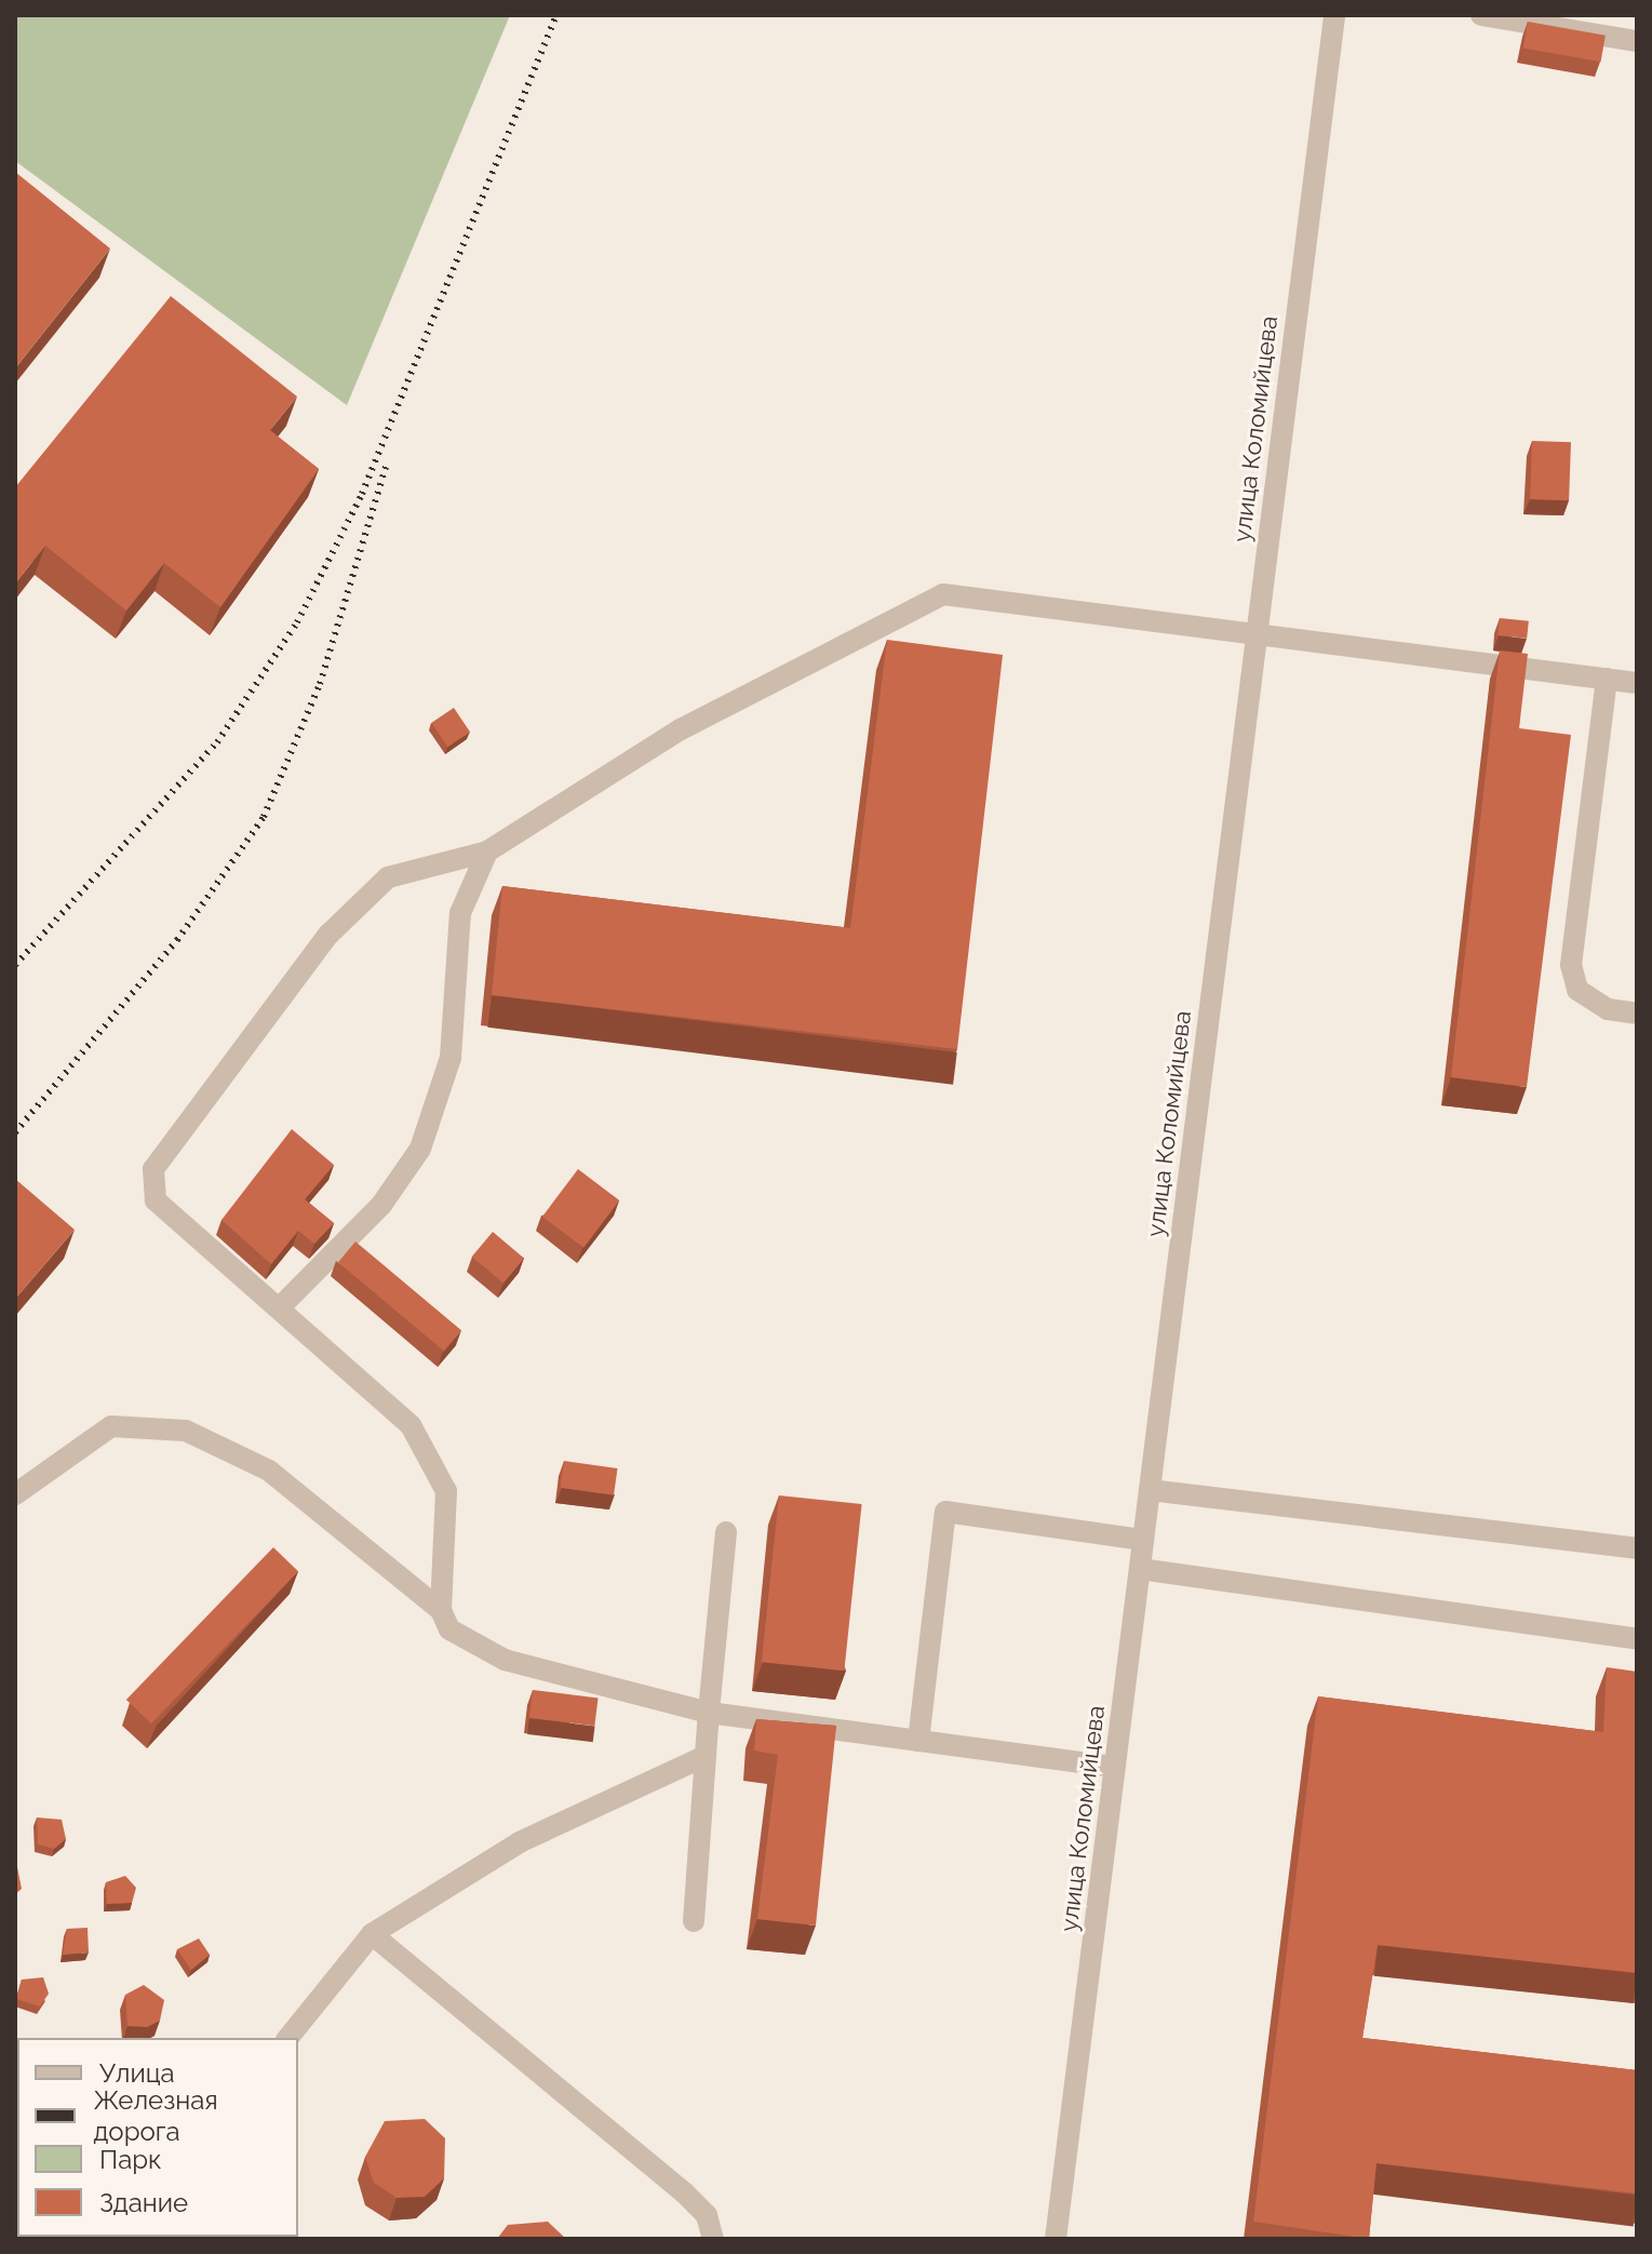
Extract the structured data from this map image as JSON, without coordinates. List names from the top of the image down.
{
  "streets": {
    "street": ["улица Коломийцева"]
  },
  "legend": [
    "Улица",
    "Железная дорога",
    "Парк",
    "Здание"
  ]
}
